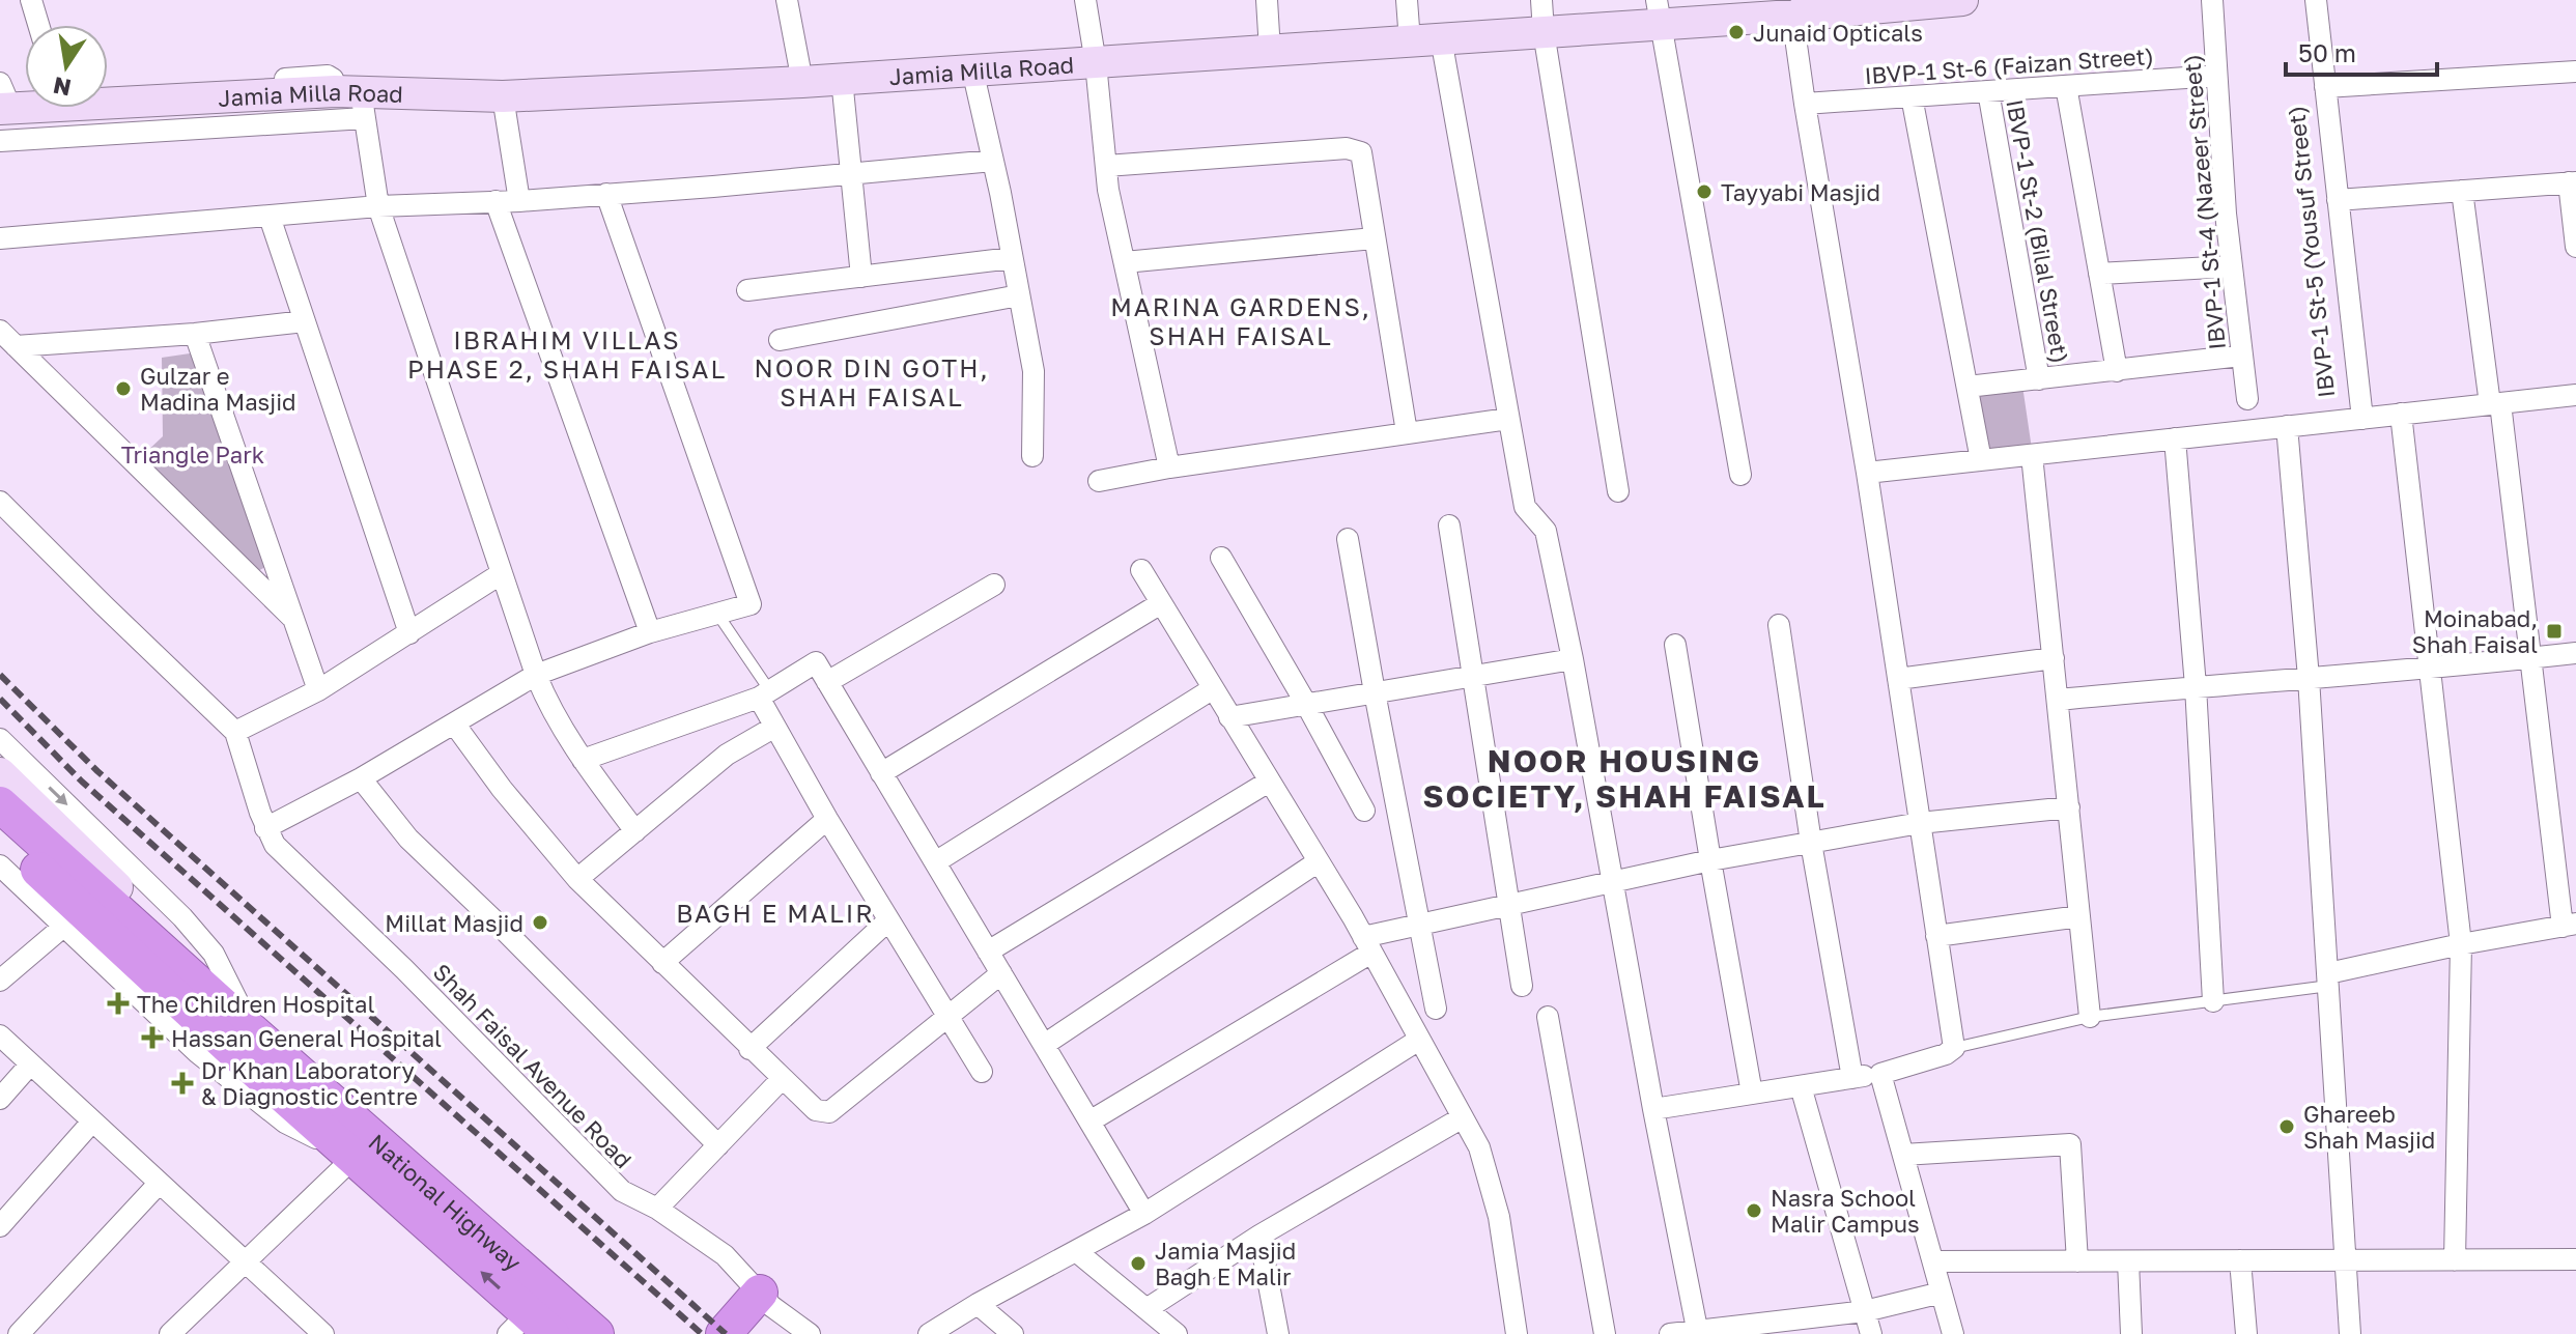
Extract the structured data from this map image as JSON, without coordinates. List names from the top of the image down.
{
  "streets": {
    "highway": ["National Highway"],
    "main road": ["Jamia Milla Road"],
    "street": [
      "IBVP-1 St-6 (Faizan Street)",
      "IBVP-1 St-4 (Nazeer Street)",
      "IBVP-1 St-2 (Bilal Street)",
      "IBVP-1 St-5 (Yousuf Street)",
      "Shah Faisal Avenue Road"
    ]
  },
  "crossings": [
    ["IBVP-1 St-6 (Faizan Street)", "IBVP-1 St-4 (Nazeer Street)"],
    ["IBVP-1 St-6 (Faizan Street)", "IBVP-1 St-2 (Bilal Street)"]
  ],
  "districts": [
    "MARINA GARDENS, SHAH FAISAL",
    "IBRAHIM VILLAS PHASE 2, SHAH FAISAL",
    "NOOR DIN GOTH, SHAH FAISAL",
    "NOOR HOUSING SOCIETY, SHAH FAISAL",
    "BAGH E MALIR"
  ],
  "parks": ["Triangle Park"],
  "places": {
    "other": [
      "Junaid Opticals",
      "Tayyabi Masjid",
      "Gulzar e Madina Masjid",
      "Millat Masjid",
      "Ghareeb Shah Masjid",
      "Nasra School Malir Campus",
      "Jamia Masjid Bagh E Malir"
    ],
    "transit": ["Moinabad, Shah Faisal"],
    "health": ["The Children Hospital", "Hassan General Hospital", "Dr Khan Laboratory & Diagnostic Centre"]
  },
  "scale_bar": "50 m",
  "north": "bottom"
}
